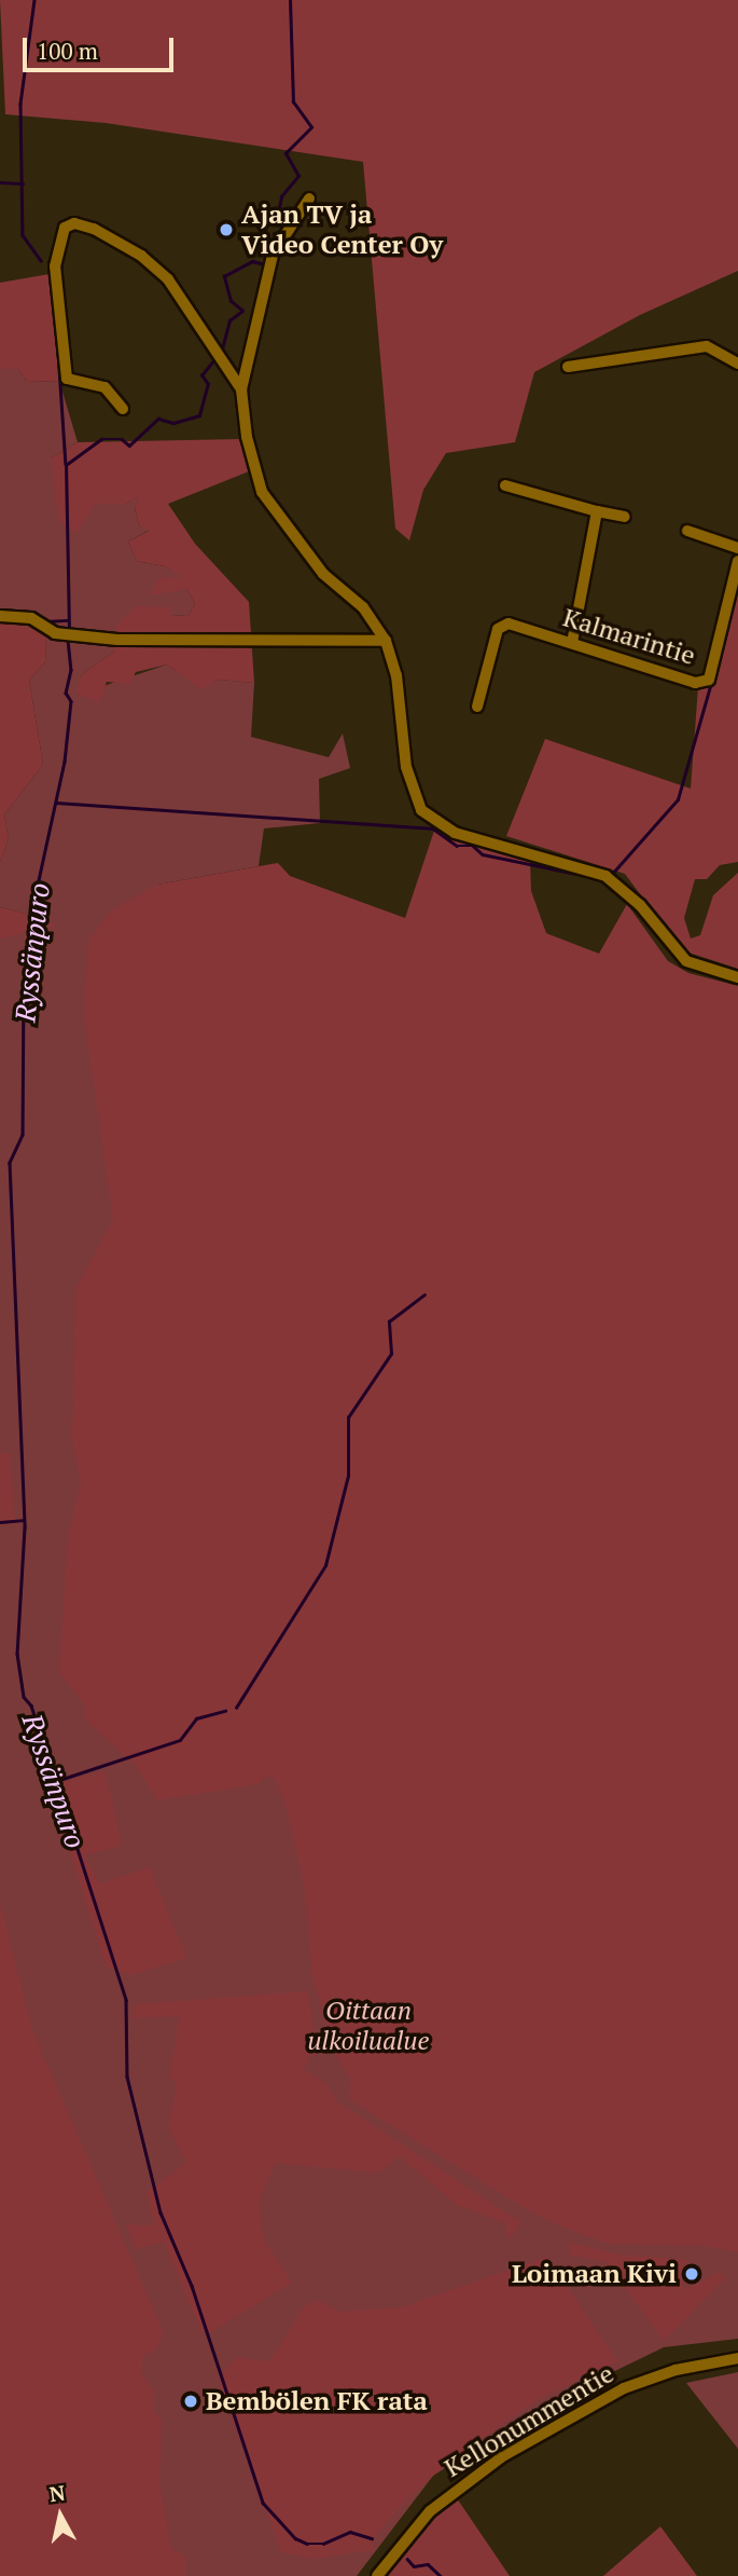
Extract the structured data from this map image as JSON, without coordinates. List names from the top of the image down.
{
  "streets": {
    "street": ["Kalmarintie", "Kellonummentie"]
  },
  "water": ["Ryssänpuro"],
  "parks": ["Oittaan ulkoilualue"],
  "places": ["Ajan TV ja Video Center Oy", "Loimaan Kivi", "Bembölen FK rata"],
  "scale_bar": "100 m",
  "north": "top"
}
